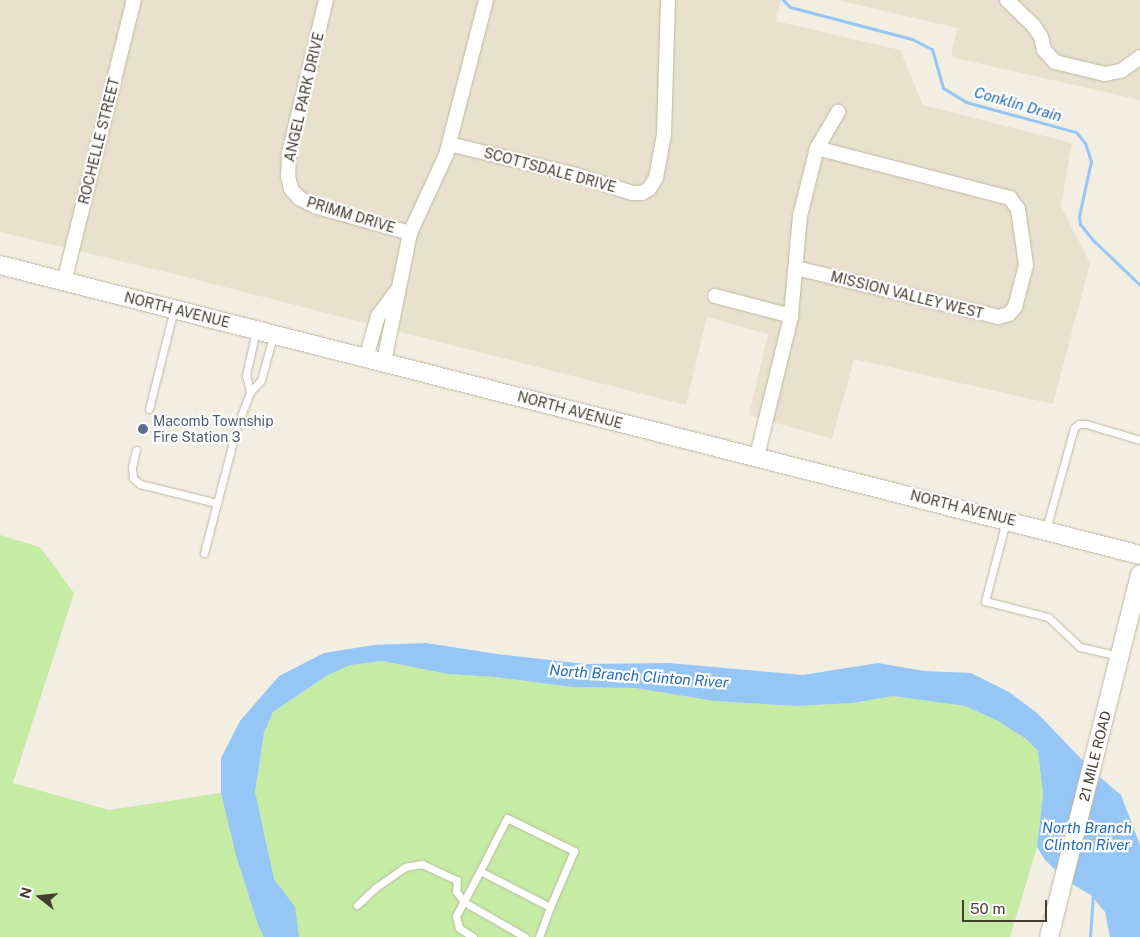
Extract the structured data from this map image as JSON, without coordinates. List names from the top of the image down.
{
  "streets": {
    "street": [
      "ANGEL PARK DRIVE",
      "ROCHELLE STREET",
      "SCOTTSDALE DRIVE",
      "PRIMM DRIVE",
      "MISSION VALLEY WEST",
      "NORTH AVENUE",
      "21 MILE ROAD"
    ]
  },
  "crossings": [
    ["ANGEL PARK DRIVE", "PRIMM DRIVE"],
    ["ROCHELLE STREET", "NORTH AVENUE"]
  ],
  "water": ["Conklin Drain", "North Branch Clinton River"],
  "places": ["Macomb Township Fire Station 3"],
  "scale_bar": "50 m",
  "north": "left"
}
